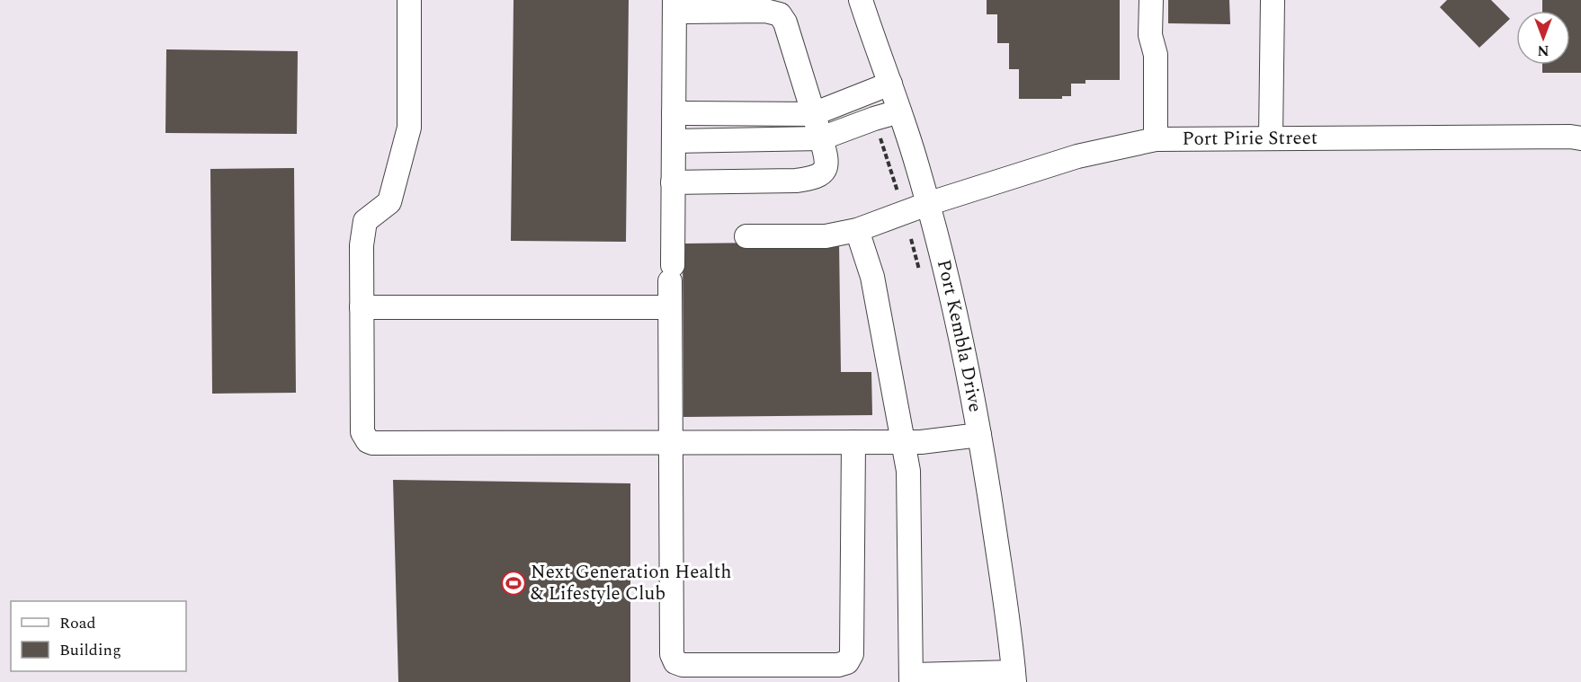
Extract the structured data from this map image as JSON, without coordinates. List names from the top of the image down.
{
  "streets": {
    "street": ["Port Pirie Street", "Port Kembla Drive"]
  },
  "crossings": [
    ["Port Pirie Street", "Port Kembla Drive"]
  ],
  "places": {
    "sports": ["Next Generation Health & Lifestyle Club"]
  },
  "legend": ["Road", "Building"],
  "north": "bottom"
}
